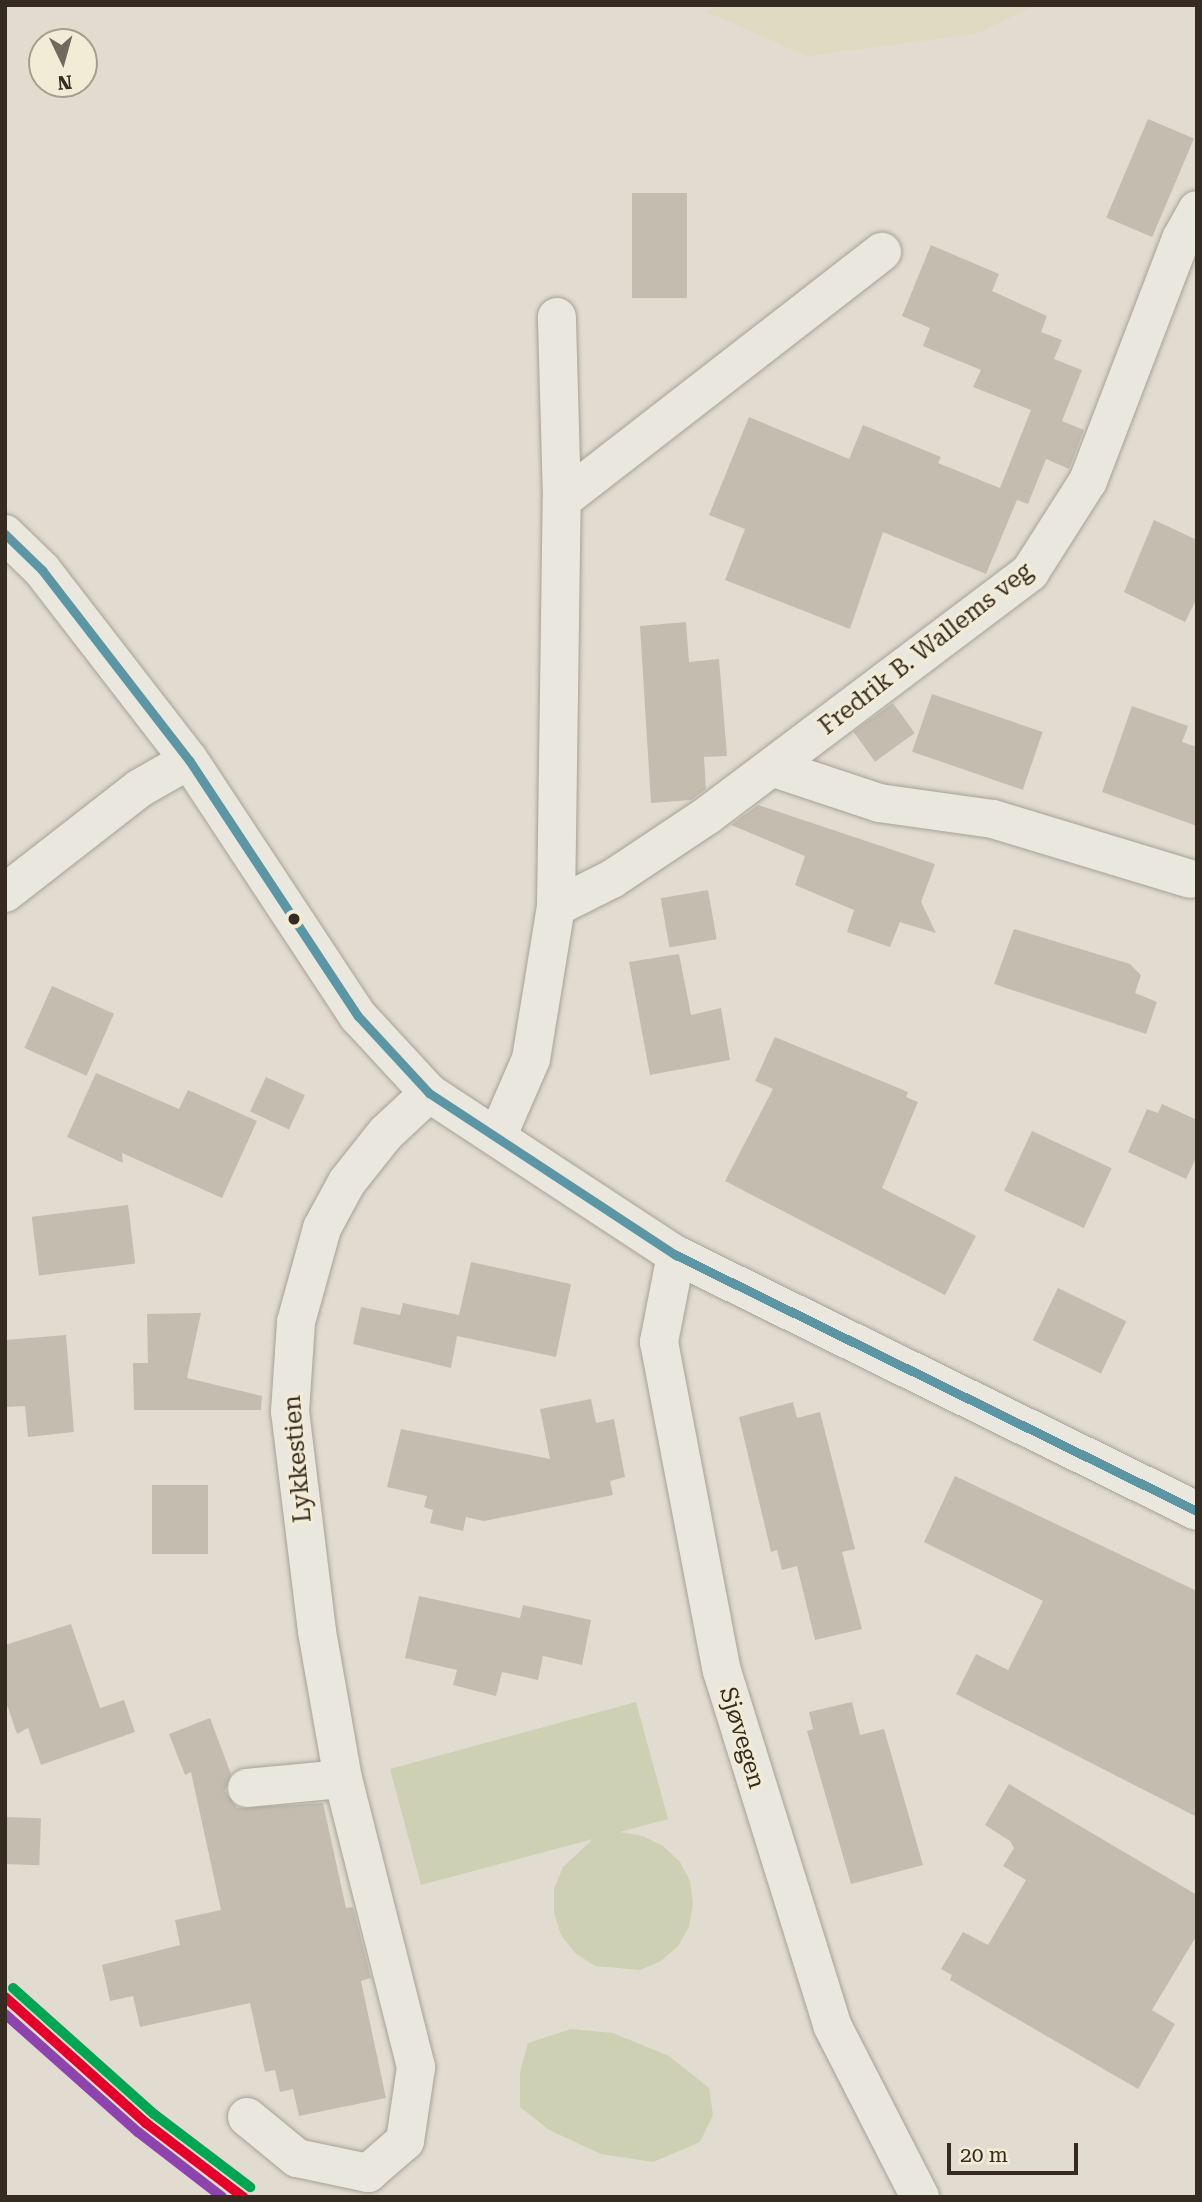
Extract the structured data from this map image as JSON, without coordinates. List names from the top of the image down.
{
  "streets": {
    "street": ["Fredrik B. Wallems veg", "Lykkestien", "Sjøvegen"]
  },
  "lines": ["transit line 20"],
  "scale_bar": "20 m",
  "north": "bottom"
}
